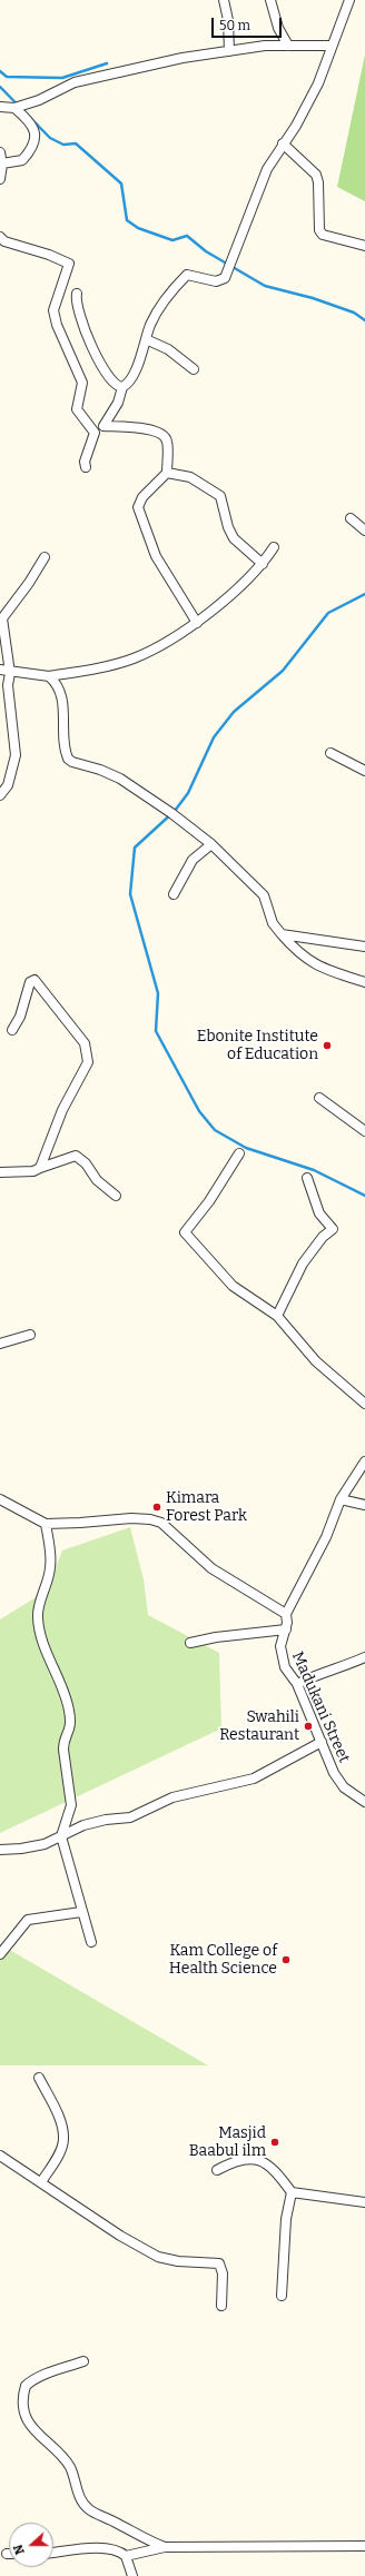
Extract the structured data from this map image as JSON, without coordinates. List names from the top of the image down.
{
  "streets": {
    "street": ["Madukani Street"]
  },
  "places": [
    "Ebonite Institute of Education",
    "Kimara Forest Park",
    "Swahili Restaurant",
    "Kam College of Health Science",
    "Masjid Baabul ilm"
  ],
  "scale_bar": "50 m",
  "north": "left"
}
